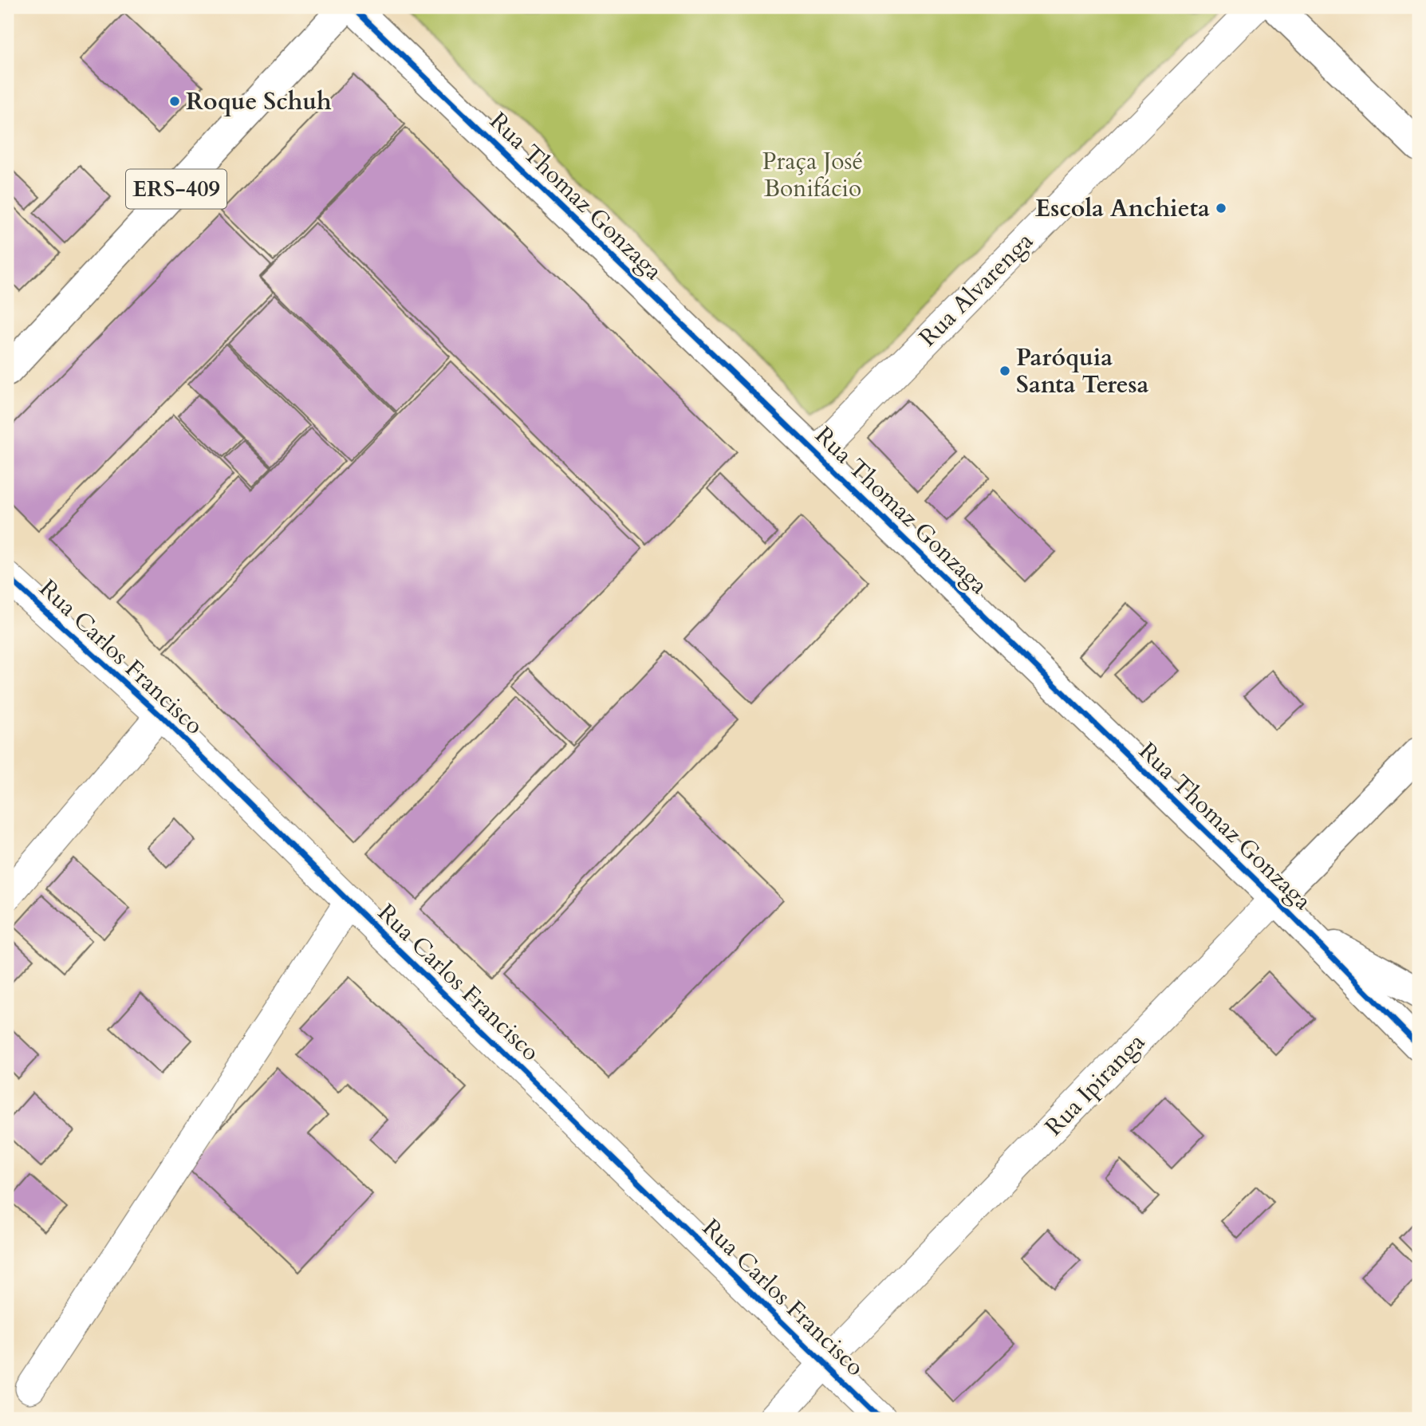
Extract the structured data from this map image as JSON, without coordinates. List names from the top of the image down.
{
  "streets": {
    "street": [
      "ERS-409",
      "Rua Thomaz Gonzaga",
      "Rua Alvarenga",
      "Rua Carlos Francisco",
      "Rua Ipiranga"
    ]
  },
  "crossings": [
    ["Rua Thomaz Gonzaga", "Rua Alvarenga"],
    ["Rua Thomaz Gonzaga", "Rua Ipiranga"],
    ["Rua Carlos Francisco", "Rua Ipiranga"]
  ],
  "parks": ["Praça José Bonifácio"],
  "places": ["Roque Schuh", "Escola Anchieta", "Paróquia Santa Teresa"]
}
